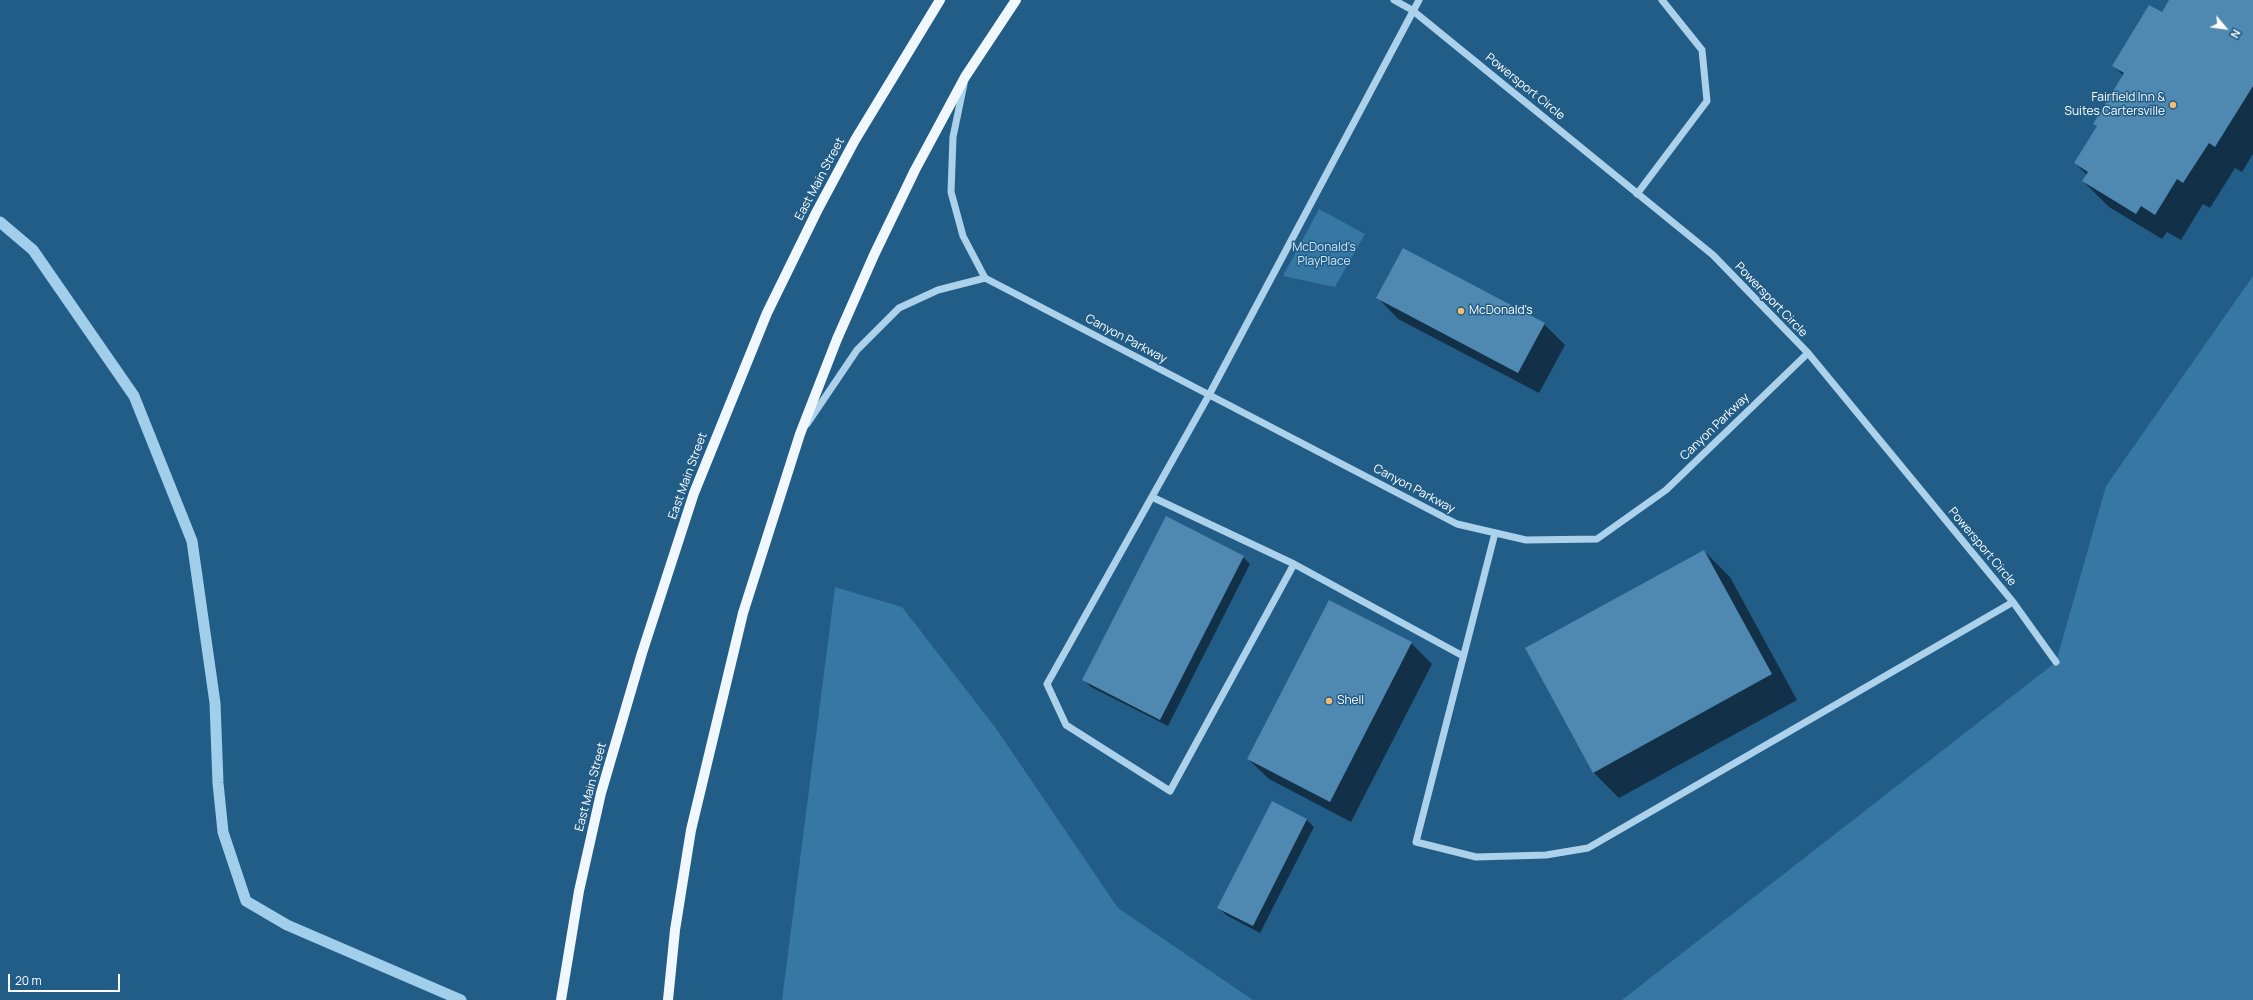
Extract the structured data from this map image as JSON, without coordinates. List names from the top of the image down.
{
  "streets": {
    "main road": ["East Main Street"],
    "street": ["Powersport Circle", "Canyon Parkway"]
  },
  "crossings": [
    ["Powersport Circle", "Canyon Parkway"]
  ],
  "parks": ["McDonald's PlayPlace"],
  "places": ["Fairfield Inn & Suites Cartersville", "McDonald's", "Shell"],
  "scale_bar": "20 m",
  "north": "bottom right"
}
